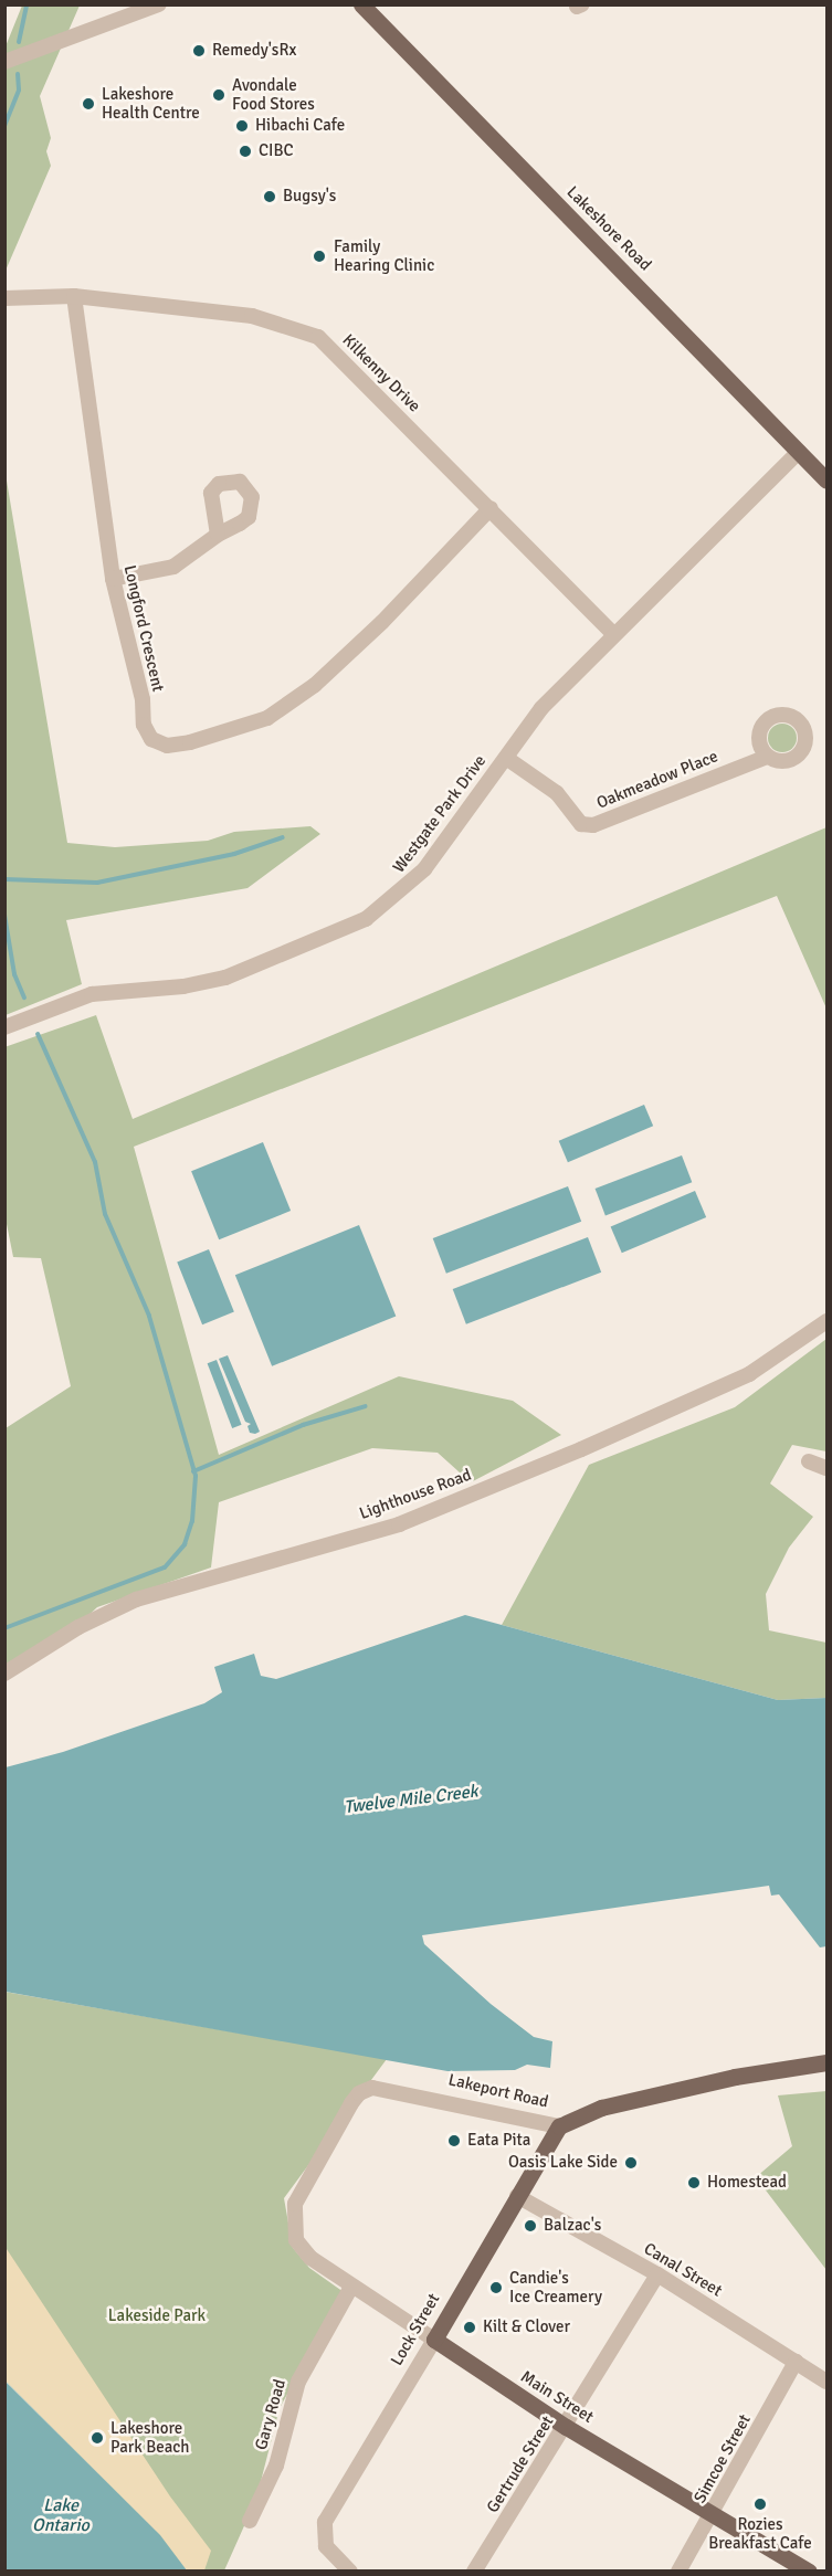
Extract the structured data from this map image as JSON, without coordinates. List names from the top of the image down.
{
  "streets": {
    "main road": [
      "Lakeshore Road",
      "Lakeport Road",
      "Lock Street",
      "Main Street"
    ],
    "street": [
      "Kilkenny Drive",
      "Longford Crescent",
      "Oakmeadow Place",
      "Westgate Park Drive",
      "Lighthouse Road",
      "Canal Street",
      "Gary Road",
      "Simcoe Street",
      "Gertrude Street"
    ]
  },
  "crossings": [
    ["Lakeshore Road", "Westgate Park Drive"],
    ["Kilkenny Drive", "Longford Crescent"],
    ["Kilkenny Drive", "Westgate Park Drive"],
    ["Oakmeadow Place", "Westgate Park Drive"],
    ["Lakeport Road", "Lock Street"],
    ["Lakeport Road", "Main Street"],
    ["Canal Street", "Lock Street"],
    ["Canal Street", "Simcoe Street"],
    ["Canal Street", "Gertrude Street"],
    ["Lock Street", "Main Street"],
    ["Main Street", "Gary Road"],
    ["Main Street", "Simcoe Street"],
    ["Main Street", "Gertrude Street"]
  ],
  "water": ["Twelve Mile Creek", "Lake Ontario"],
  "parks": ["Lakeside Park"],
  "places": [
    "Remedy'sRx",
    "Avondale Food Stores",
    "Lakeshore Health Centre",
    "Hibachi Cafe",
    "CIBC",
    "Bugsy's",
    "Family Hearing Clinic",
    "Eata Pita",
    "Oasis Lake Side",
    "Homestead",
    "Balzac's",
    "Candie's Ice Creamery",
    "Kilt & Clover",
    "Lakeshore Park Beach",
    "Rozies Breakfast Cafe"
  ]
}
